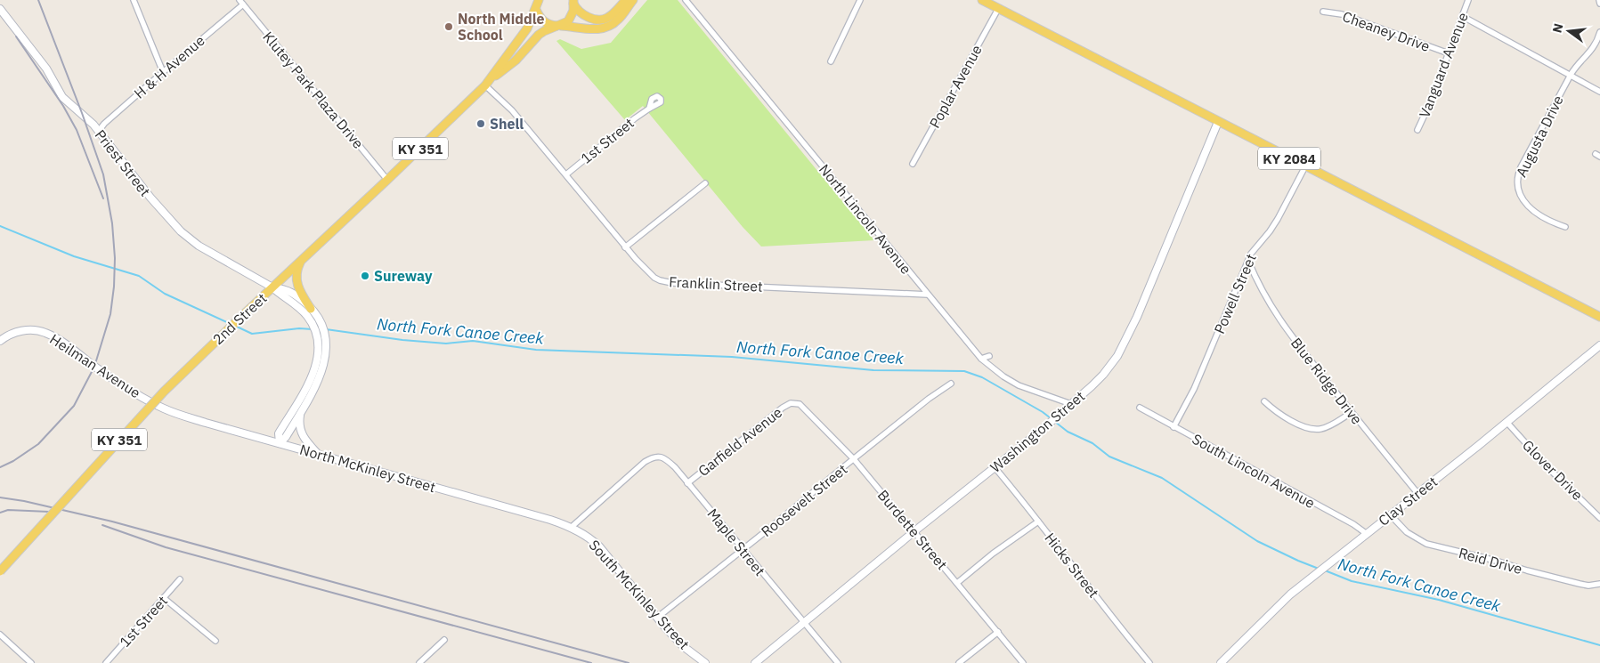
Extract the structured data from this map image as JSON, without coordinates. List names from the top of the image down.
{
  "streets": {
    "main road": ["KY 351", "KY 2084", "2nd Street"],
    "street": [
      "Cheaney Drive",
      "Vanguard Avenue",
      "H & H Avenue",
      "Poplar Avenue",
      "Klutey Park Plaza Drive",
      "Augusta Drive",
      "1st Street",
      "Priest Street",
      "North Lincoln Avenue",
      "Franklin Street",
      "Powell Street",
      "Heilman Avenue",
      "Blue Ridge Drive",
      "Washington Street",
      "Garfield Avenue",
      "North McKinley Street",
      "Glover Drive",
      "South Lincoln Avenue",
      "Roosevelt Street",
      "Clay Street",
      "Burdette Street",
      "Maple Street",
      "Reid Drive",
      "Hicks Street",
      "South McKinley Street"
    ]
  },
  "crossings": [
    ["Cheaney Drive", "Vanguard Avenue"],
    ["H & H Avenue", "Klutey Park Plaza Drive"],
    ["H & H Avenue", "Priest Street"],
    ["Poplar Avenue", "KY 2084"],
    ["Klutey Park Plaza Drive", "2nd Street"],
    ["1st Street", "Franklin Street"],
    ["KY 2084", "Powell Street"],
    ["KY 2084", "Washington Street"],
    ["Priest Street", "2nd Street"],
    ["Priest Street", "North McKinley Street"],
    ["North Lincoln Avenue", "Franklin Street"],
    ["North Lincoln Avenue", "Washington Street"],
    ["Franklin Street", "2nd Street"],
    ["Powell Street", "Blue Ridge Drive"],
    ["Powell Street", "South Lincoln Avenue"],
    ["Heilman Avenue", "North McKinley Street"],
    ["Blue Ridge Drive", "Clay Street"],
    ["Washington Street", "Burdette Street"],
    ["Washington Street", "Maple Street"],
    ["Washington Street", "Hicks Street"],
    ["Garfield Avenue", "Burdette Street"],
    ["Garfield Avenue", "Maple Street"],
    ["North McKinley Street", "Maple Street"],
    ["North McKinley Street", "South McKinley Street"],
    ["Glover Drive", "Clay Street"],
    ["South Lincoln Avenue", "Clay Street"],
    ["Roosevelt Street", "Burdette Street"],
    ["Roosevelt Street", "Maple Street"],
    ["Roosevelt Street", "South McKinley Street"],
    ["Clay Street", "Reid Drive"],
    ["Maple Street", "South McKinley Street"]
  ],
  "water": ["North Fork Canoe Creek"],
  "places": ["North Middle School", "Shell", "Sureway"],
  "north": "left"
}
